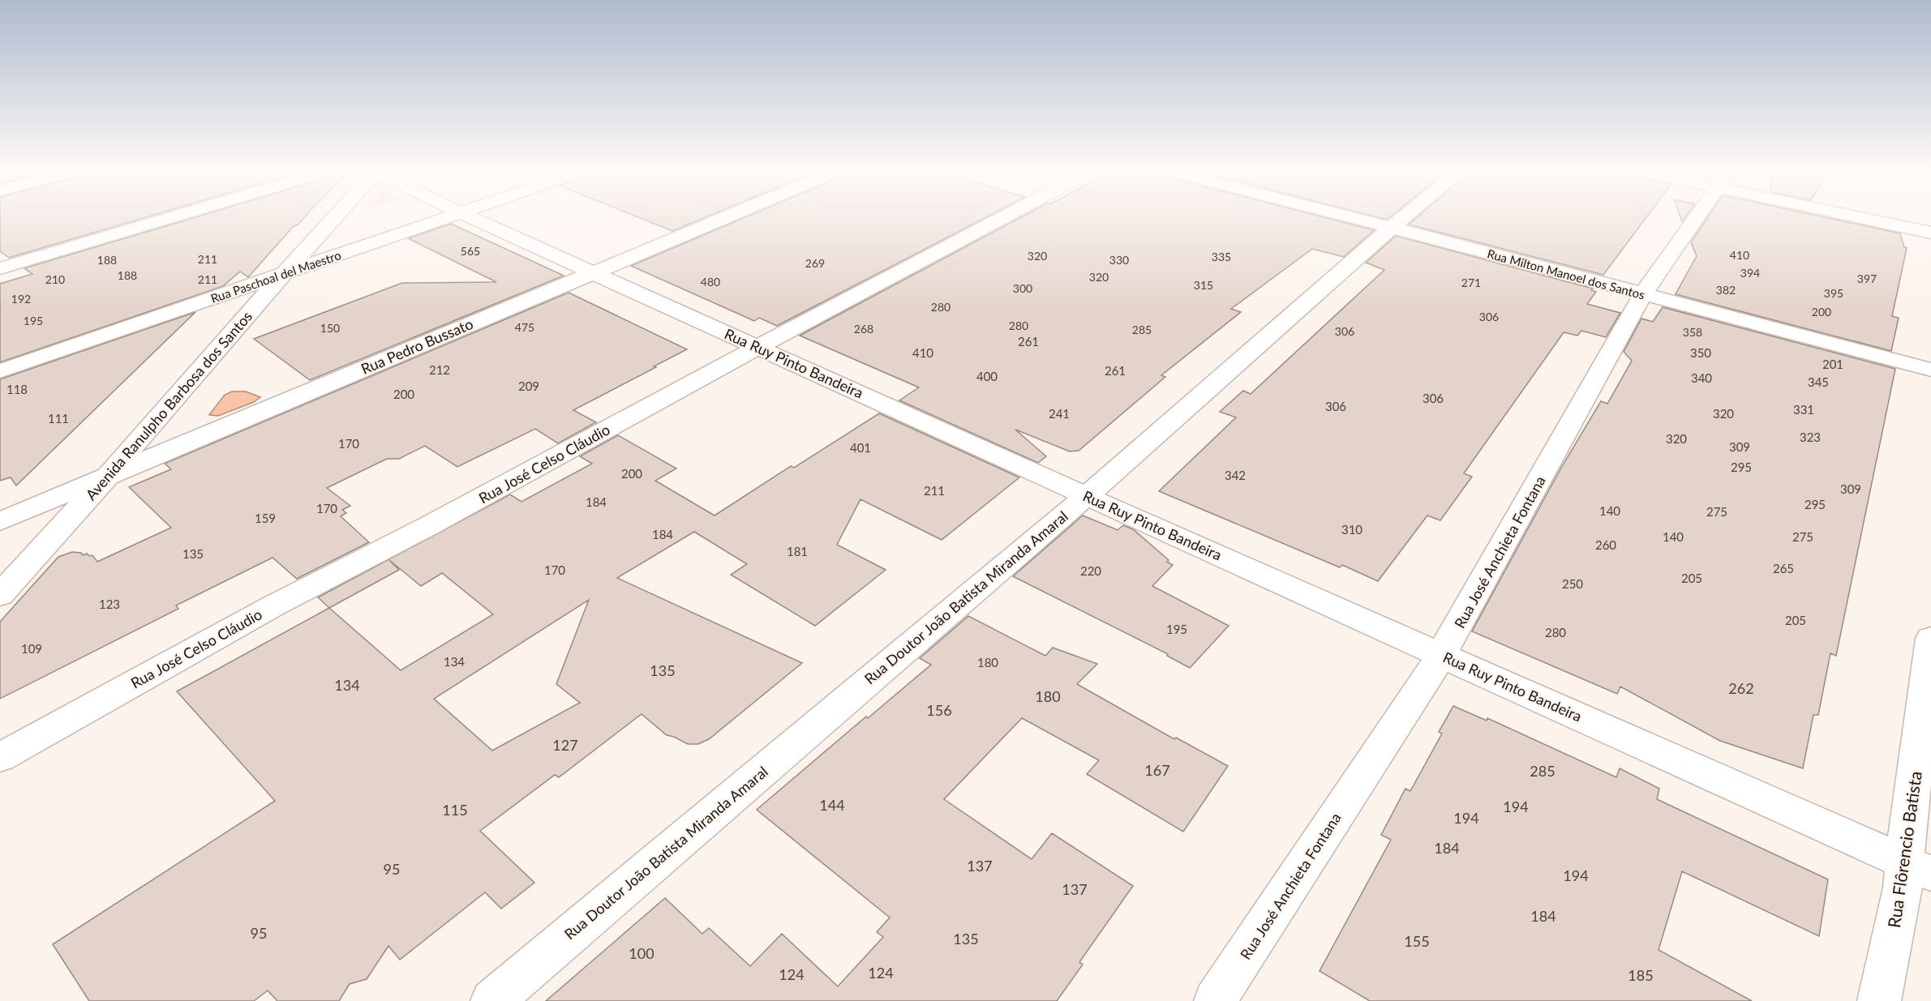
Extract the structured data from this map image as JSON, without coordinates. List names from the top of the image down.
{
  "streets": {
    "street": [
      "Rua Milton Manoel dos Santos",
      "Rua Paschoal del Maestro",
      "Rua Pedro Bussato",
      "Rua Ruy Pinto Bandeira",
      "Avenida Ranulpho Barbosa dos Santos",
      "Rua José Celso Cláudio",
      "Rua José Anchieta Fontana",
      "Rua Doutor João Batista Miranda Amaral",
      "Rua Flôrencio Batista"
    ]
  },
  "crossings": [
    ["Rua Milton Manoel dos Santos", "Rua José Anchieta Fontana"],
    ["Rua Milton Manoel dos Santos", "Rua Doutor João Batista Miranda Amaral"],
    ["Rua Paschoal del Maestro", "Avenida Ranulpho Barbosa dos Santos"],
    ["Rua Pedro Bussato", "Rua Ruy Pinto Bandeira"],
    ["Rua Pedro Bussato", "Avenida Ranulpho Barbosa dos Santos"],
    ["Rua Ruy Pinto Bandeira", "Rua José Celso Cláudio"],
    ["Rua Ruy Pinto Bandeira", "Rua José Anchieta Fontana"],
    ["Rua Ruy Pinto Bandeira", "Rua Doutor João Batista Miranda Amaral"],
    ["Rua Ruy Pinto Bandeira", "Rua Flôrencio Batista"]
  ],
  "house_numbers": [
    "565",
    "410",
    "320",
    "335",
    "211",
    "188",
    "330",
    "269",
    "394",
    "188",
    "320",
    "397",
    "210",
    "211",
    "480",
    "271",
    "315",
    "300",
    "382",
    "395",
    "192",
    "280",
    "200",
    "306",
    "195",
    "280",
    "475",
    "150",
    "268",
    "285",
    "306",
    "358",
    "261",
    "410",
    "350",
    "201",
    "212",
    "261",
    "400",
    "340",
    "345",
    "209",
    "118",
    "200",
    "306",
    "306",
    "331",
    "241",
    "320",
    "111",
    "323",
    "320",
    "170",
    "309",
    "401",
    "295",
    "200",
    "342",
    "309",
    "211",
    "184",
    "295",
    "170",
    "140",
    "275",
    "159",
    "310",
    "184",
    "140",
    "275",
    "260",
    "181",
    "135",
    "265",
    "170",
    "220",
    "205",
    "250",
    "123",
    "205",
    "195",
    "280",
    "109",
    "134",
    "180",
    "135",
    "134",
    "262",
    "180",
    "156",
    "127",
    "167",
    "285",
    "144",
    "194",
    "115",
    "194",
    "184",
    "137",
    "95",
    "194",
    "137",
    "184",
    "95",
    "135",
    "155",
    "100",
    "124",
    "124",
    "185"
  ]
}
